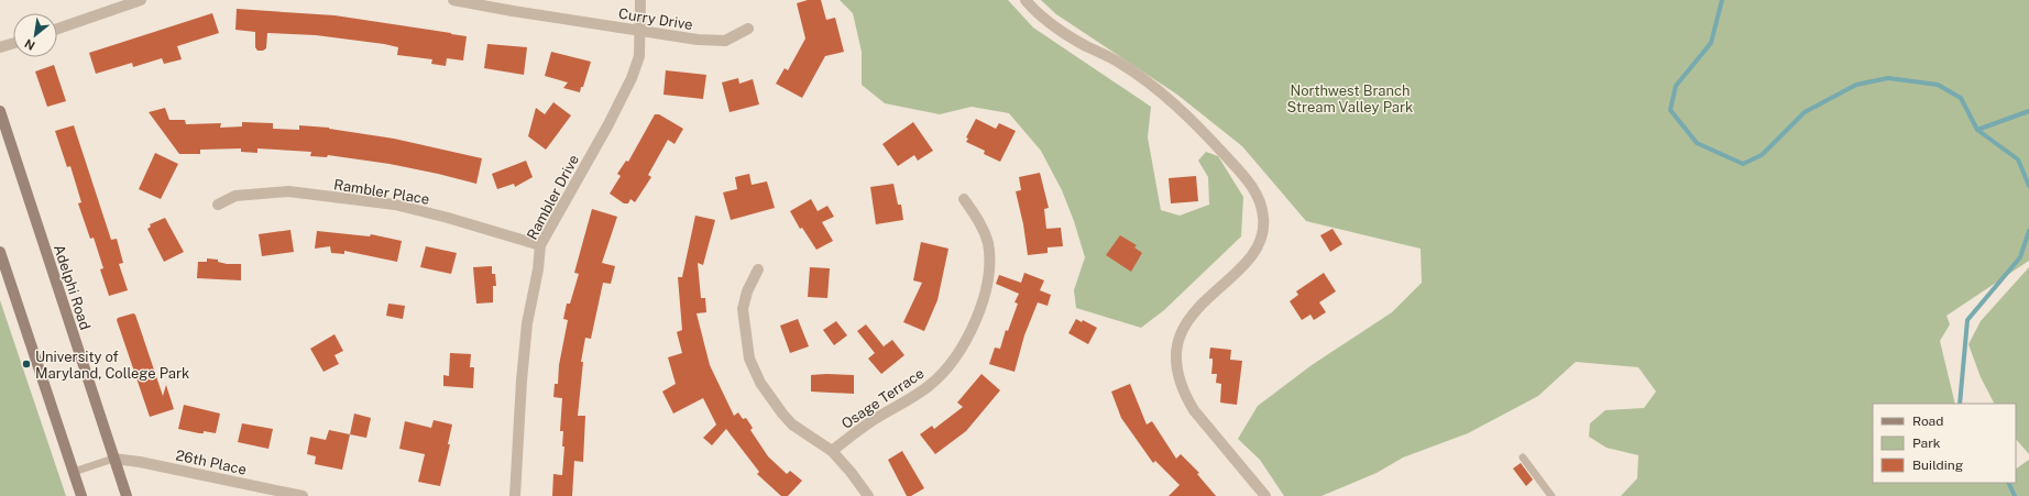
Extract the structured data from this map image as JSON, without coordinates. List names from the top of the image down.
{
  "streets": {
    "main road": ["Adelphi Road"],
    "street": [
      "Curry Drive",
      "Rambler Place",
      "Rambler Drive",
      "Osage Terrace",
      "26th Place"
    ]
  },
  "crossings": [
    ["Curry Drive", "Rambler Drive"],
    ["Rambler Place", "Rambler Drive"],
    ["Adelphi Road", "26th Place"]
  ],
  "parks": ["Northwest Branch Stream Valley Park"],
  "places": ["University of Maryland, College Park"],
  "legend": ["Road", "Park", "Building"],
  "north": "bottom left"
}
